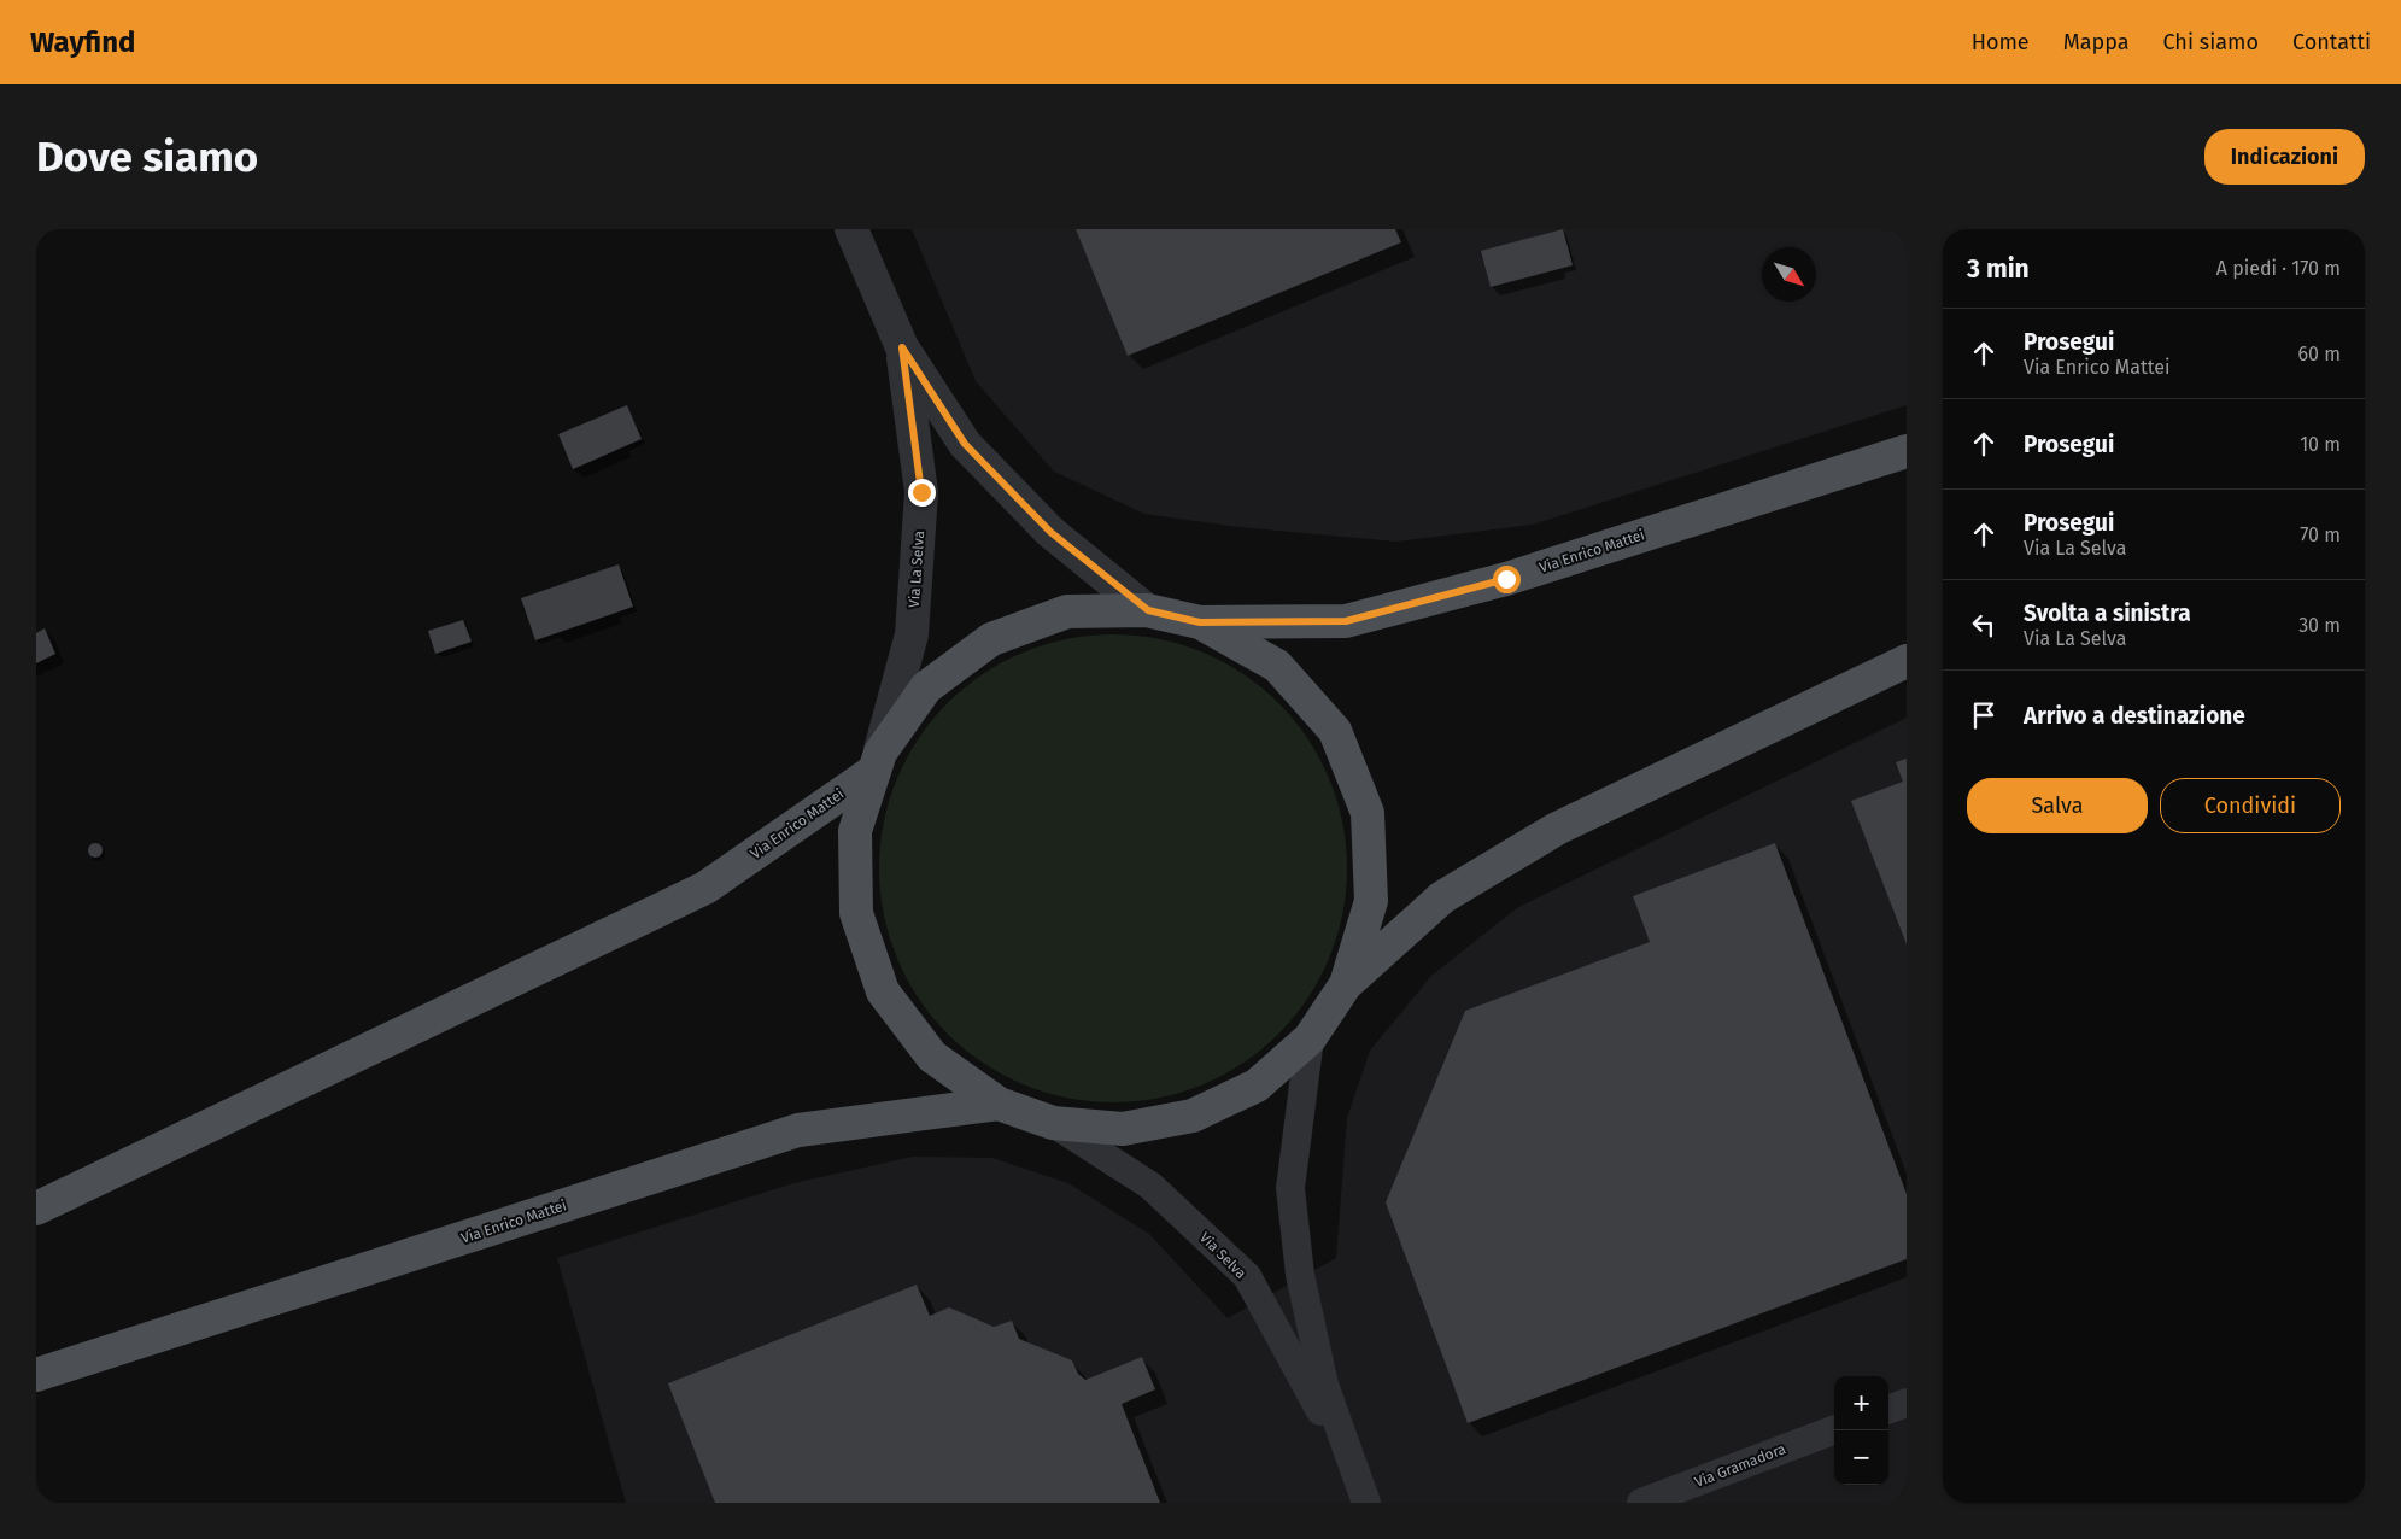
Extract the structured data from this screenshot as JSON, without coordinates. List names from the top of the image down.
{
  "streets": {
    "main road": ["Via Enrico Mattei"],
    "street": ["Via La Selva", "Via Selva", "Via Gramadora"]
  },
  "crossings": [
    ["Via Enrico Mattei", "Via La Selva"]
  ],
  "north": "bottom right",
  "page": {
    "header": "Wayfind",
    "nav": [
      "Home",
      "Mappa",
      "Chi siamo",
      "Contatti"
    ],
    "buttons": [
      "Indicazioni",
      ["Salva", "Condividi"]
    ],
    "title": "Dove siamo",
    "heading": ["3 min", "A piedi · 170 m"],
    "list": [
      ["Prosegui", "Via Enrico Mattei", "60 m"],
      ["Prosegui", "10 m"],
      ["Prosegui", "Via La Selva", "70 m"],
      ["Svolta a sinistra", "Via La Selva", "30 m"],
      "Arrivo a destinazione"
    ],
    "map_buttons": ["+", "−"]
  }
}
